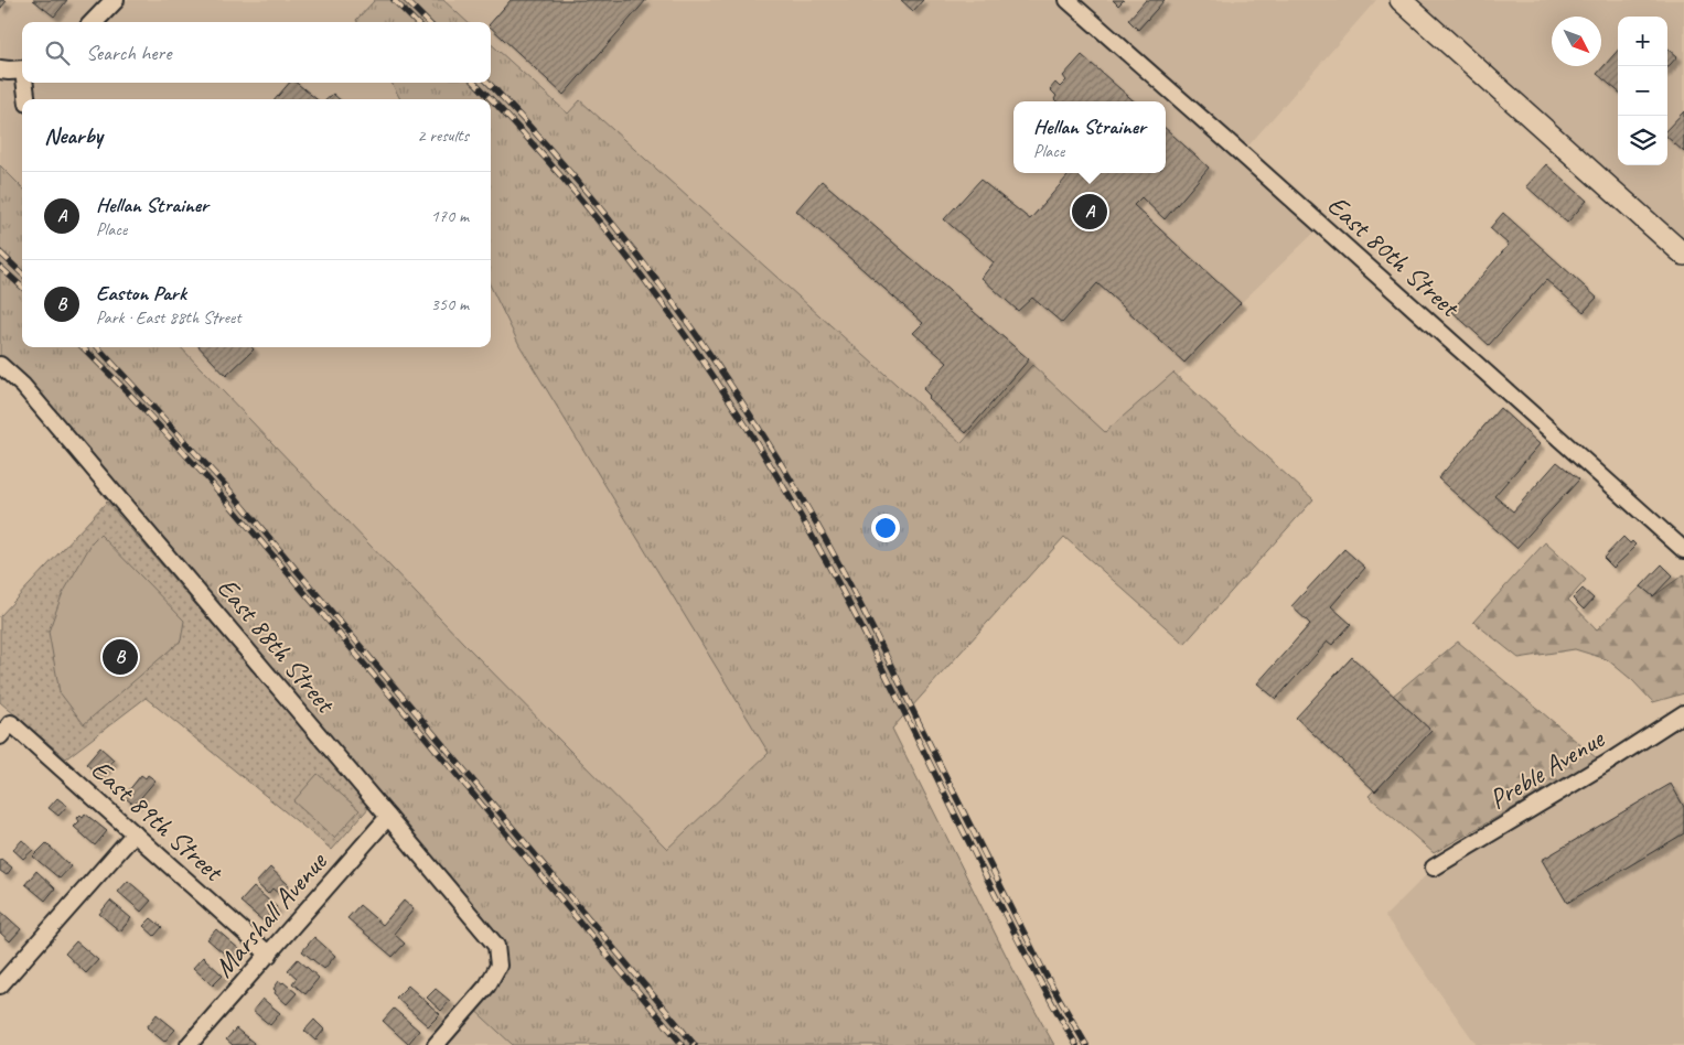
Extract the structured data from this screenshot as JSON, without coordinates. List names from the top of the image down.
{
  "streets": {
    "street": [
      "East 80th Street",
      "East 88th Street",
      "Preble Avenue",
      "East 89th Street",
      "Marshall Avenue"
    ]
  },
  "crossings": [
    ["East 88th Street", "Marshall Avenue"],
    ["East 89th Street", "Marshall Avenue"]
  ],
  "north": "bottom right",
  "page": {
    "map_buttons": ["+", "−"],
    "search": "Search here",
    "heading": ["Nearby", "2 results"],
    "popup": ["Hellan Strainer", "Place"],
    "list": [
      {
        "mark": "A",
        "name": "Hellan Strainer",
        "note": "Place",
        "value": "170 m"
      },
      {
        "mark": "B",
        "name": "Easton Park",
        "note": "Park · East 88th Street",
        "value": "350 m"
      }
    ],
    "pins": ["A", "B"]
  }
}
